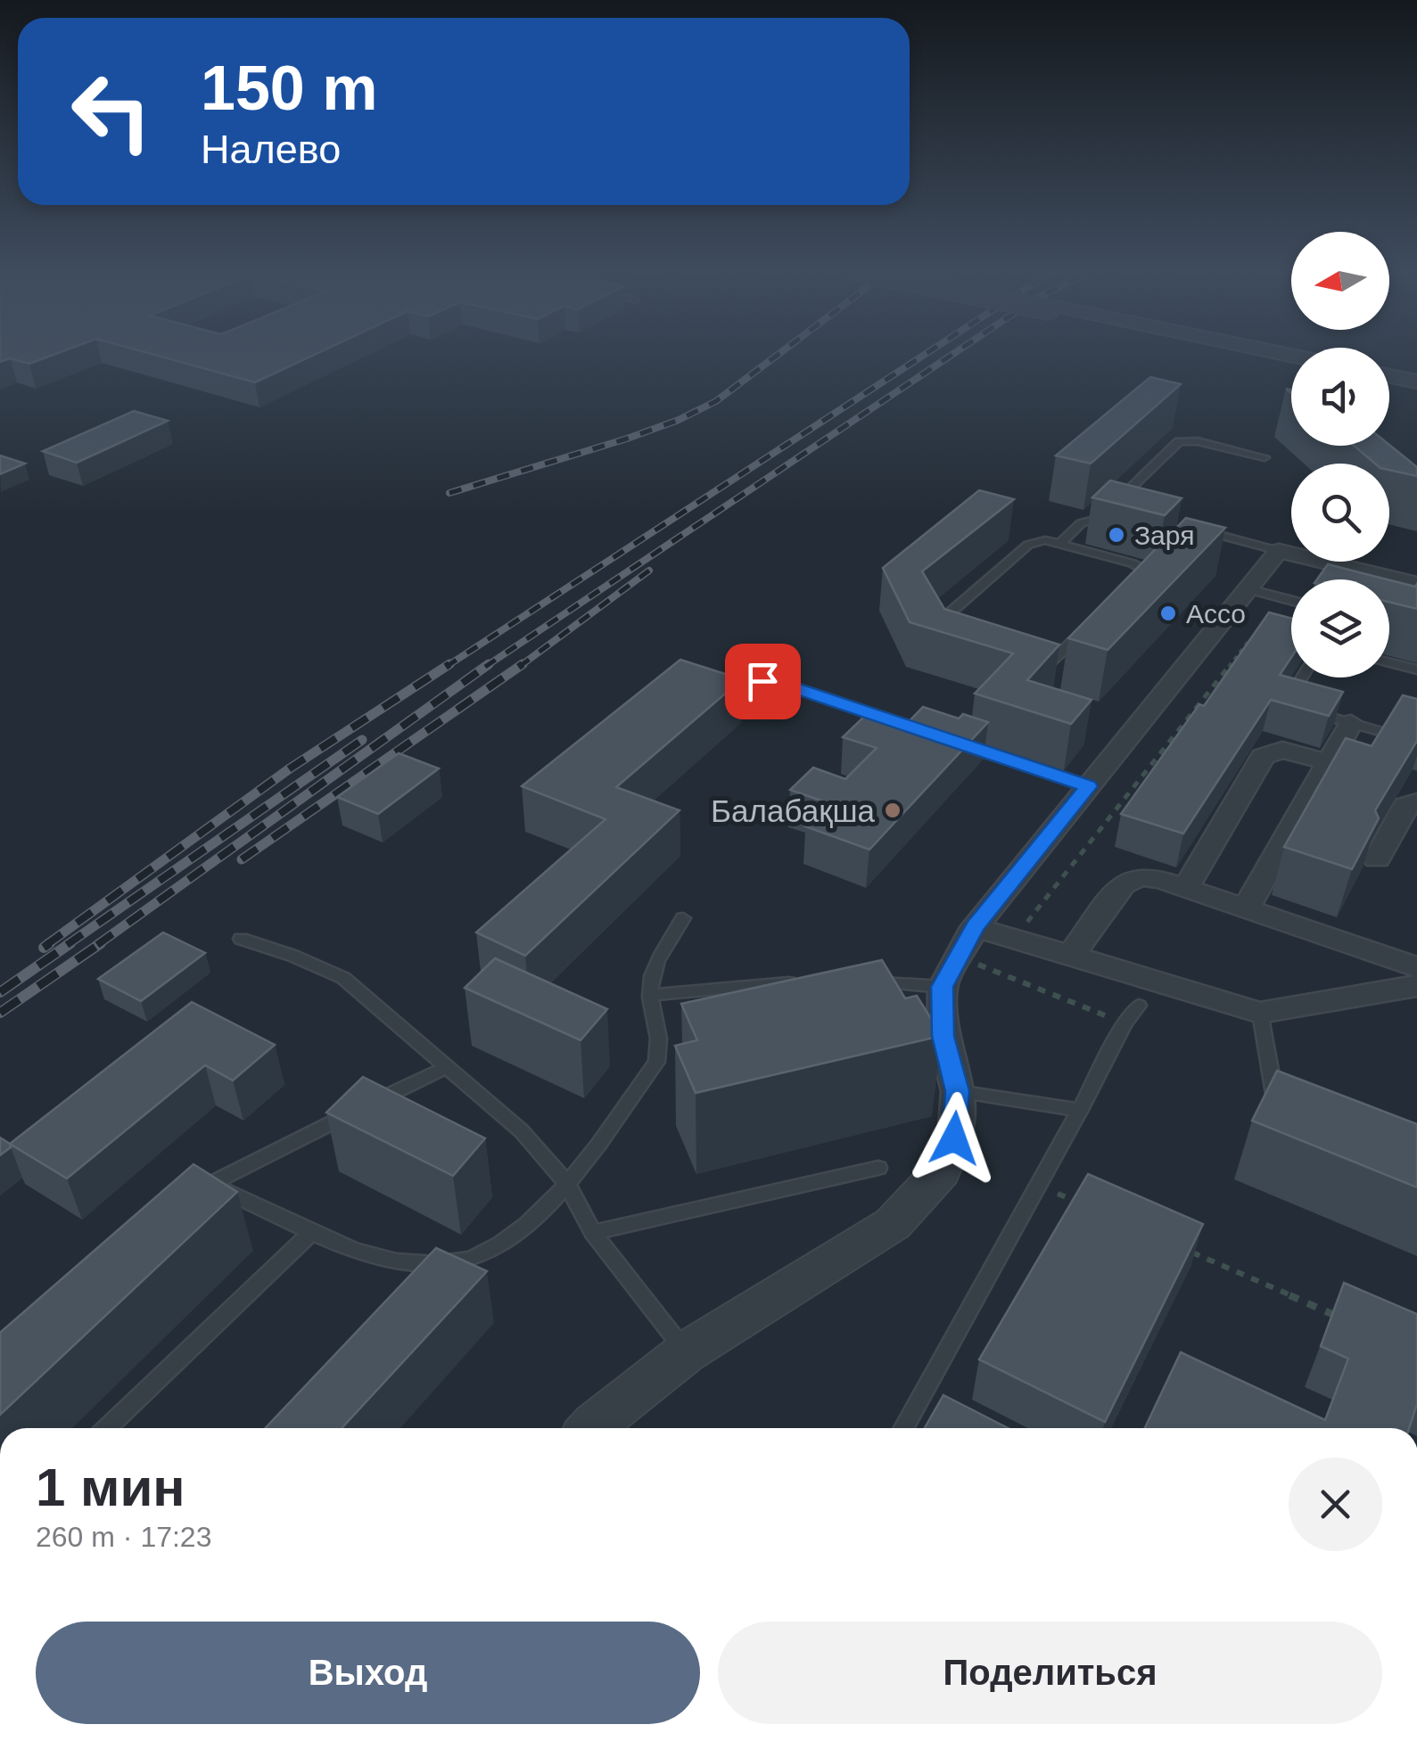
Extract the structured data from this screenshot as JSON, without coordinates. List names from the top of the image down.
{
  "places": ["Заря", "Ассо", "Балабақша"],
  "north": "left",
  "page": {
    "turn": ["150 m", "Налево"],
    "heading": ["1 мин", "260 m · 17:23"],
    "buttons": ["Выход", "Поделиться"]
  }
}
